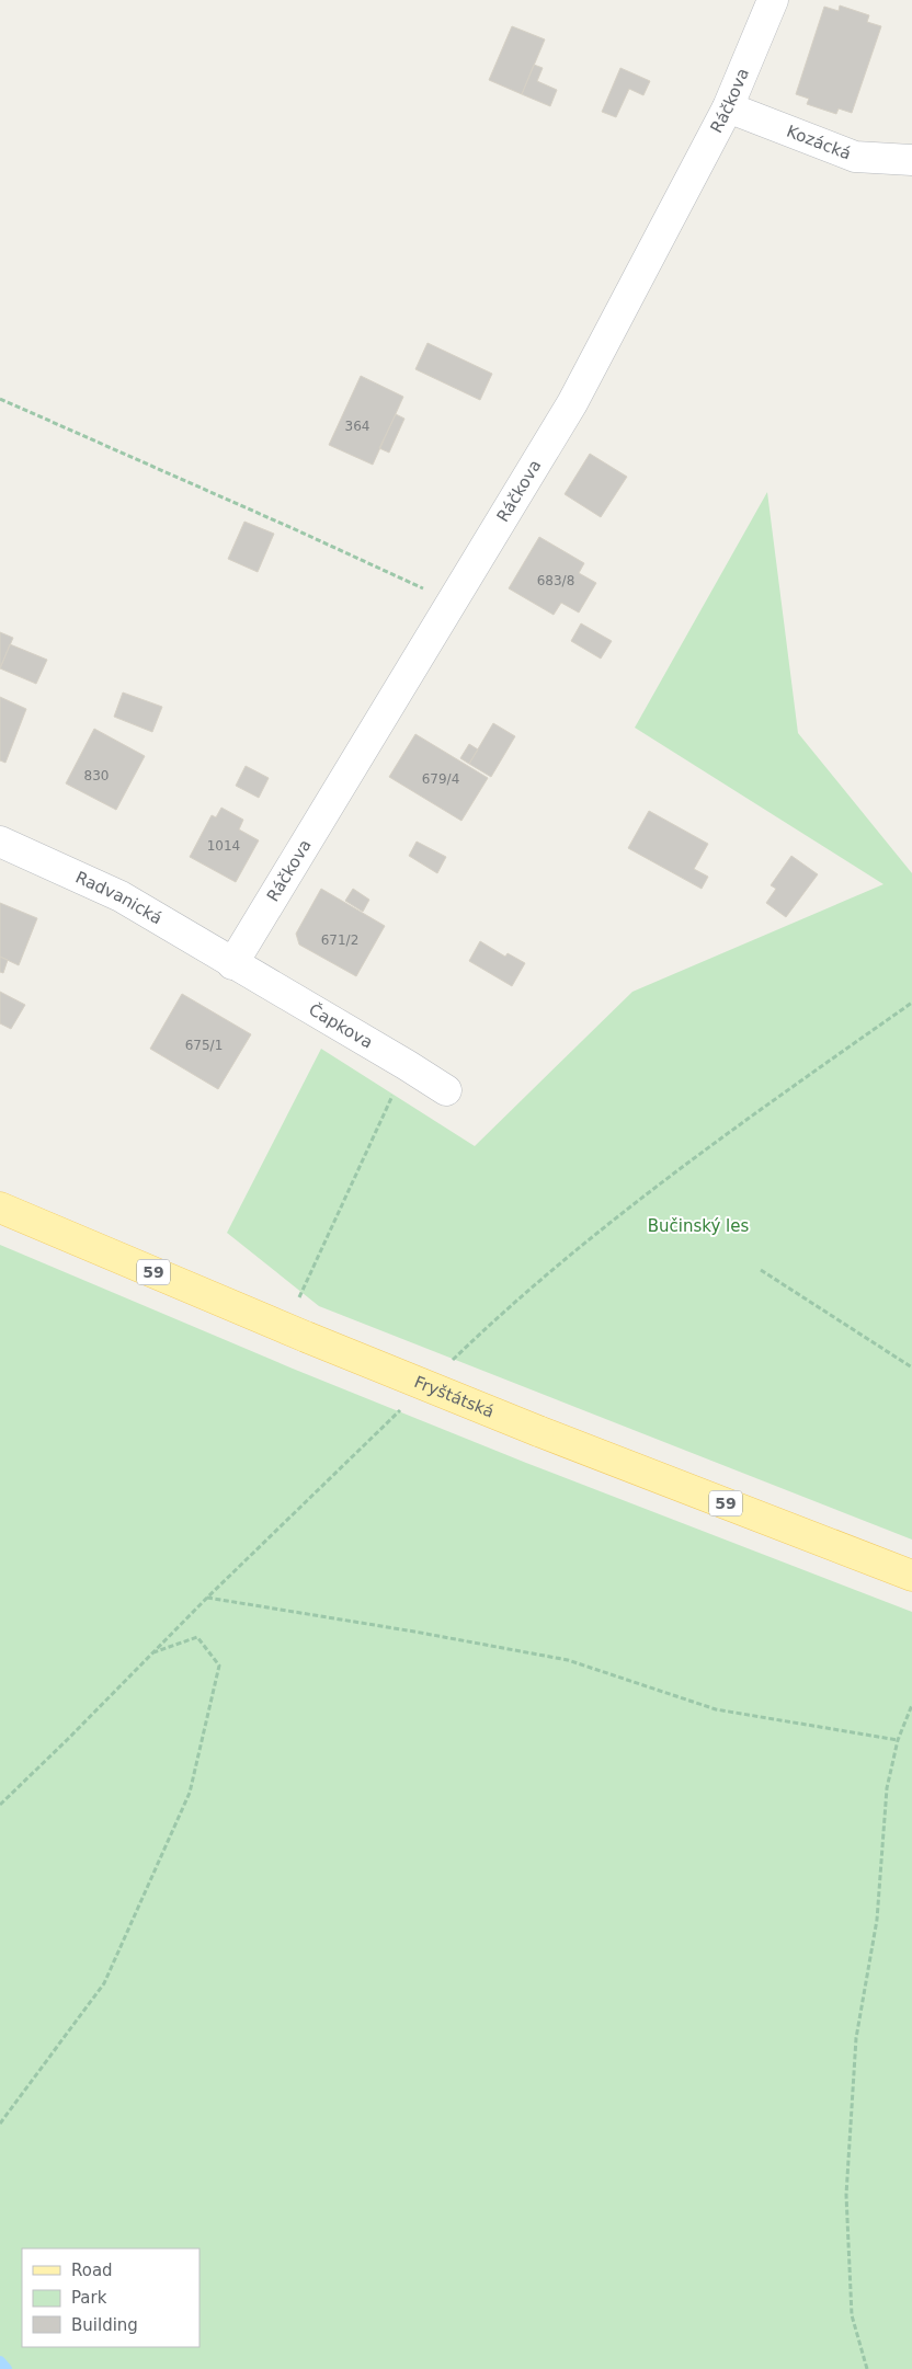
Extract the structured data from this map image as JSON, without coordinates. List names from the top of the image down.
{
  "streets": {
    "main road": ["59", "Fryštátská"],
    "street": [
      "Ráčkova",
      "Kozácká",
      "Radvanická",
      "Čapkova"
    ]
  },
  "crossings": [
    ["Ráčkova", "Kozácká"],
    ["Ráčkova", "Radvanická"],
    ["Ráčkova", "Čapkova"],
    ["Radvanická", "Čapkova"]
  ],
  "parks": ["Bučinský les"],
  "house_numbers": [
    "364",
    "683/8",
    "830",
    "679/4",
    "1014",
    "671/2",
    "675/1"
  ],
  "legend": ["Road", "Park", "Building"]
}
